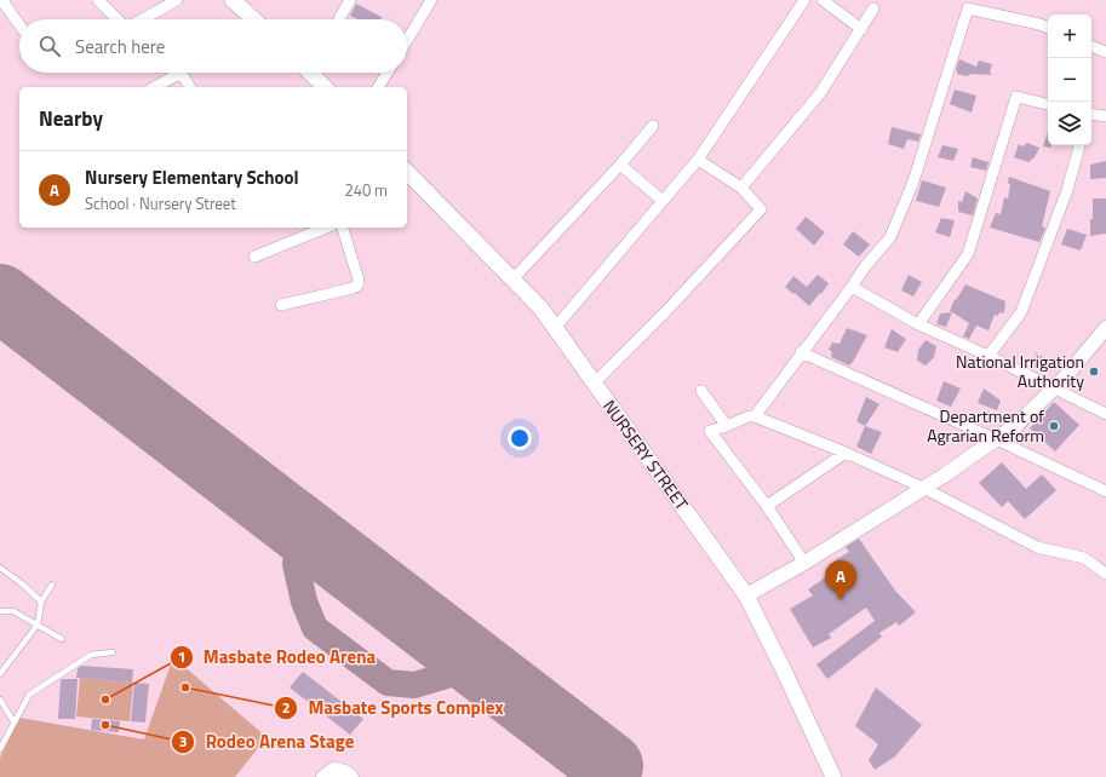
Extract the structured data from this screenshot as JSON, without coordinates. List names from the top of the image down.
{
  "streets": {
    "main road": ["NURSERY STREET"]
  },
  "places": [
    "National Irrigation Authority",
    "Department of Agrarian Reform",
    "Masbate Sports Complex",
    "Masbate Rodeo Arena",
    "Rodeo Arena Stage"
  ],
  "page": {
    "map_buttons": ["+", "−"],
    "search": "Search here",
    "heading": "Nearby",
    "list": [
      {
        "mark": "A",
        "name": "Nursery Elementary School",
        "note": "School · Nursery Street",
        "value": "240 m"
      }
    ],
    "pins": "A"
  }
}
